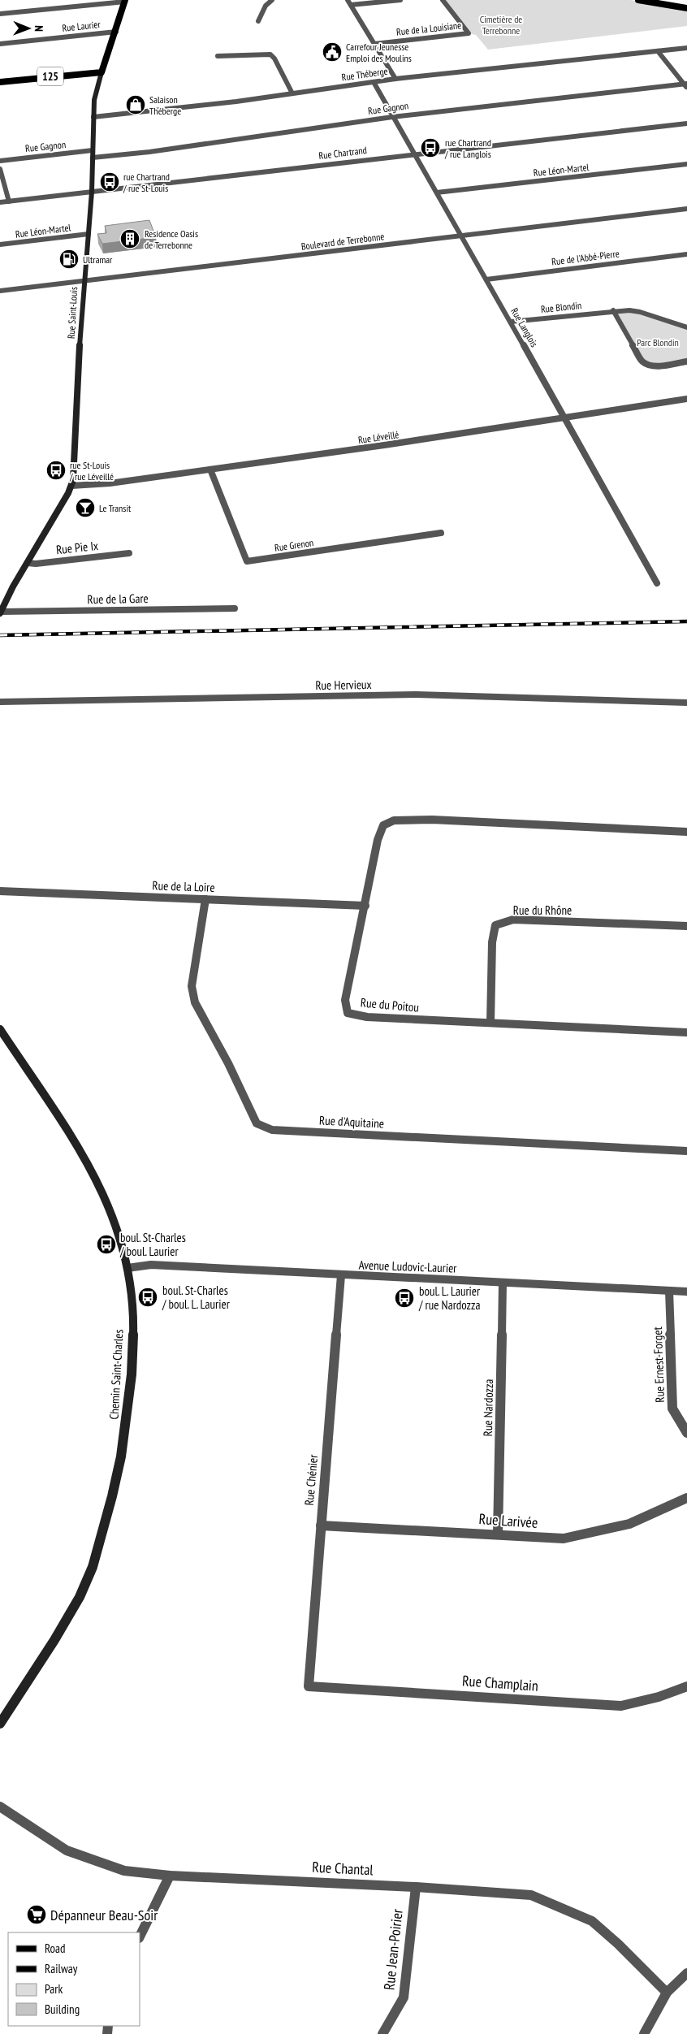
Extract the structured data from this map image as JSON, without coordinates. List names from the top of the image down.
{
  "streets": {
    "main road": ["125", "Rue Saint-Louis", "Chemin Saint-Charles"],
    "street": [
      "Rue Laurier",
      "Rue de la Louisiane",
      "Rue Théberge",
      "Rue Gagnon",
      "Rue Chartrand",
      "Rue Léon-Martel",
      "Boulevard de Terrebonne",
      "Rue de l'Abbé-Pierre",
      "Rue Blondin",
      "Rue Langlois",
      "Rue Léveillé",
      "Rue Grenon",
      "Rue Pie Ix",
      "Rue de la Gare",
      "Rue Hervieux",
      "Rue de la Loire",
      "Rue du Rhône",
      "Rue du Poitou",
      "Rue d'Aquitaine",
      "Avenue Ludovic-Laurier",
      "Rue Ernest-Forget",
      "Rue Nardozza",
      "Rue Chénier",
      "Rue Larivée",
      "Rue Champlain",
      "Rue Chantal",
      "Rue Jean-Poirier"
    ]
  },
  "crossings": [
    ["Rue Laurier", "Rue Saint-Louis"],
    ["Rue Théberge", "Rue Saint-Louis"],
    ["Rue Théberge", "Rue Langlois"],
    ["125", "Rue Saint-Louis"],
    ["Rue Gagnon", "Rue Saint-Louis"],
    ["Rue Gagnon", "Rue Langlois"],
    ["Rue Chartrand", "Rue Saint-Louis"],
    ["Rue Chartrand", "Rue Langlois"],
    ["Rue Léon-Martel", "Rue Saint-Louis"],
    ["Rue Léon-Martel", "Rue Langlois"],
    ["Boulevard de Terrebonne", "Rue Saint-Louis"],
    ["Boulevard de Terrebonne", "Rue Langlois"],
    ["Rue de l'Abbé-Pierre", "Rue Langlois"],
    ["Rue Blondin", "Rue Langlois"],
    ["Rue Saint-Louis", "Rue Léveillé"],
    ["Rue Saint-Louis", "Rue Pie Ix"],
    ["Rue Saint-Louis", "Rue de la Gare"],
    ["Rue Langlois", "Rue Léveillé"],
    ["Rue Léveillé", "Rue Grenon"],
    ["Rue de la Loire", "Rue du Poitou"],
    ["Rue de la Loire", "Rue d'Aquitaine"],
    ["Rue du Rhône", "Rue du Poitou"],
    ["Avenue Ludovic-Laurier", "Rue Ernest-Forget"],
    ["Avenue Ludovic-Laurier", "Chemin Saint-Charles"],
    ["Avenue Ludovic-Laurier", "Rue Nardozza"],
    ["Avenue Ludovic-Laurier", "Rue Chénier"],
    ["Rue Nardozza", "Rue Larivée"],
    ["Rue Chénier", "Rue Larivée"],
    ["Rue Chénier", "Rue Champlain"],
    ["Rue Chantal", "Rue Jean-Poirier"]
  ],
  "parks": ["Cimetière de Terrebonne", "Parc Blondin"],
  "places": {
    "public building": ["Carrefour Jeunesse Emploi des Moulins"],
    "shop": ["Salaison Théberge"],
    "bus stop": [
      "rue Chartrand / rue Langlois",
      "rue Chartrand / rue St-Louis",
      "rue St-Louis / rue Léveillé",
      "boul. St-Charles / boul. Laurier",
      "boul. St-Charles / boul. L. Laurier",
      "boul. L. Laurier / rue Nardozza"
    ],
    "building": ["Residence Oasis de Terrebonne"],
    "fuel station": ["Ultramar"],
    "bar": ["Le Transit"],
    "supermarket": ["Dépanneur Beau-Soir"]
  },
  "legend": [
    "Road",
    "Railway",
    "Park",
    "Building"
  ],
  "north": "right"
}
